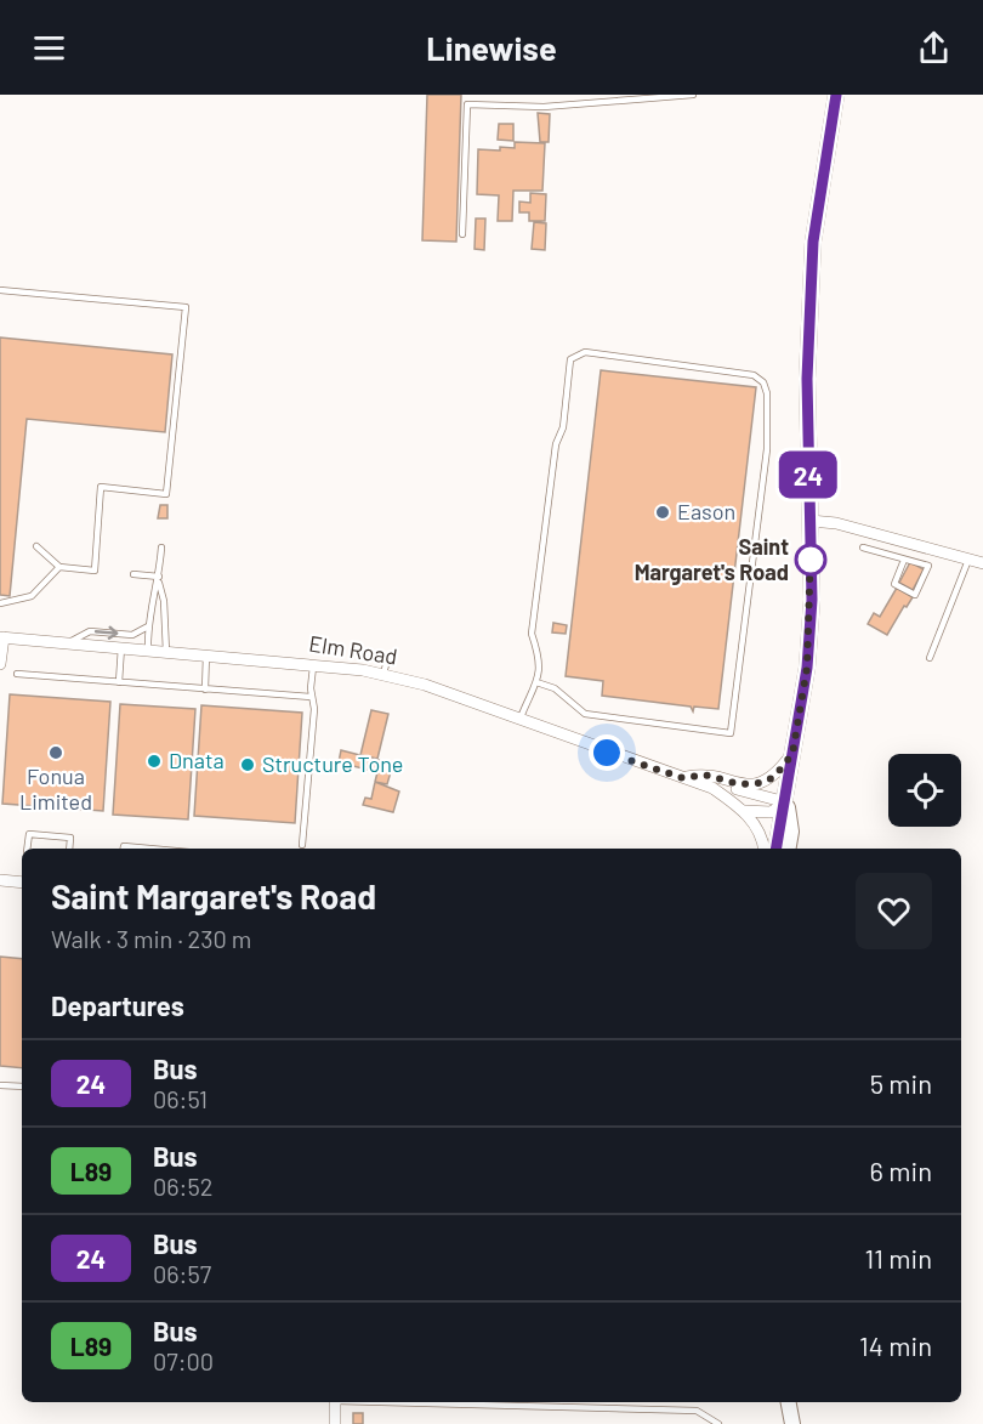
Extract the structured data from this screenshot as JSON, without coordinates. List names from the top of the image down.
{
  "streets": {
    "street": ["Elm Road"]
  },
  "places": [
    "Eason",
    "Saint Margaret's Road",
    "Fonua Limited",
    "Dnata",
    "Structure Tone"
  ],
  "lines": ["bus line 24"],
  "page": {
    "header": "Linewise",
    "on_map": "24",
    "heading": [
      ["Saint Margaret's Road", "Walk · 3 min · 230 m"],
      "Departures"
    ],
    "list": [
      {
        "mark": "24",
        "name": "Bus",
        "note": "06:51",
        "value": "5 min"
      },
      {
        "mark": "L89",
        "name": "Bus",
        "note": "06:52",
        "value": "6 min"
      },
      {
        "mark": "24",
        "name": "Bus",
        "note": "06:57",
        "value": "11 min"
      },
      {
        "mark": "L89",
        "name": "Bus",
        "note": "07:00",
        "value": "14 min"
      }
    ]
  }
}
